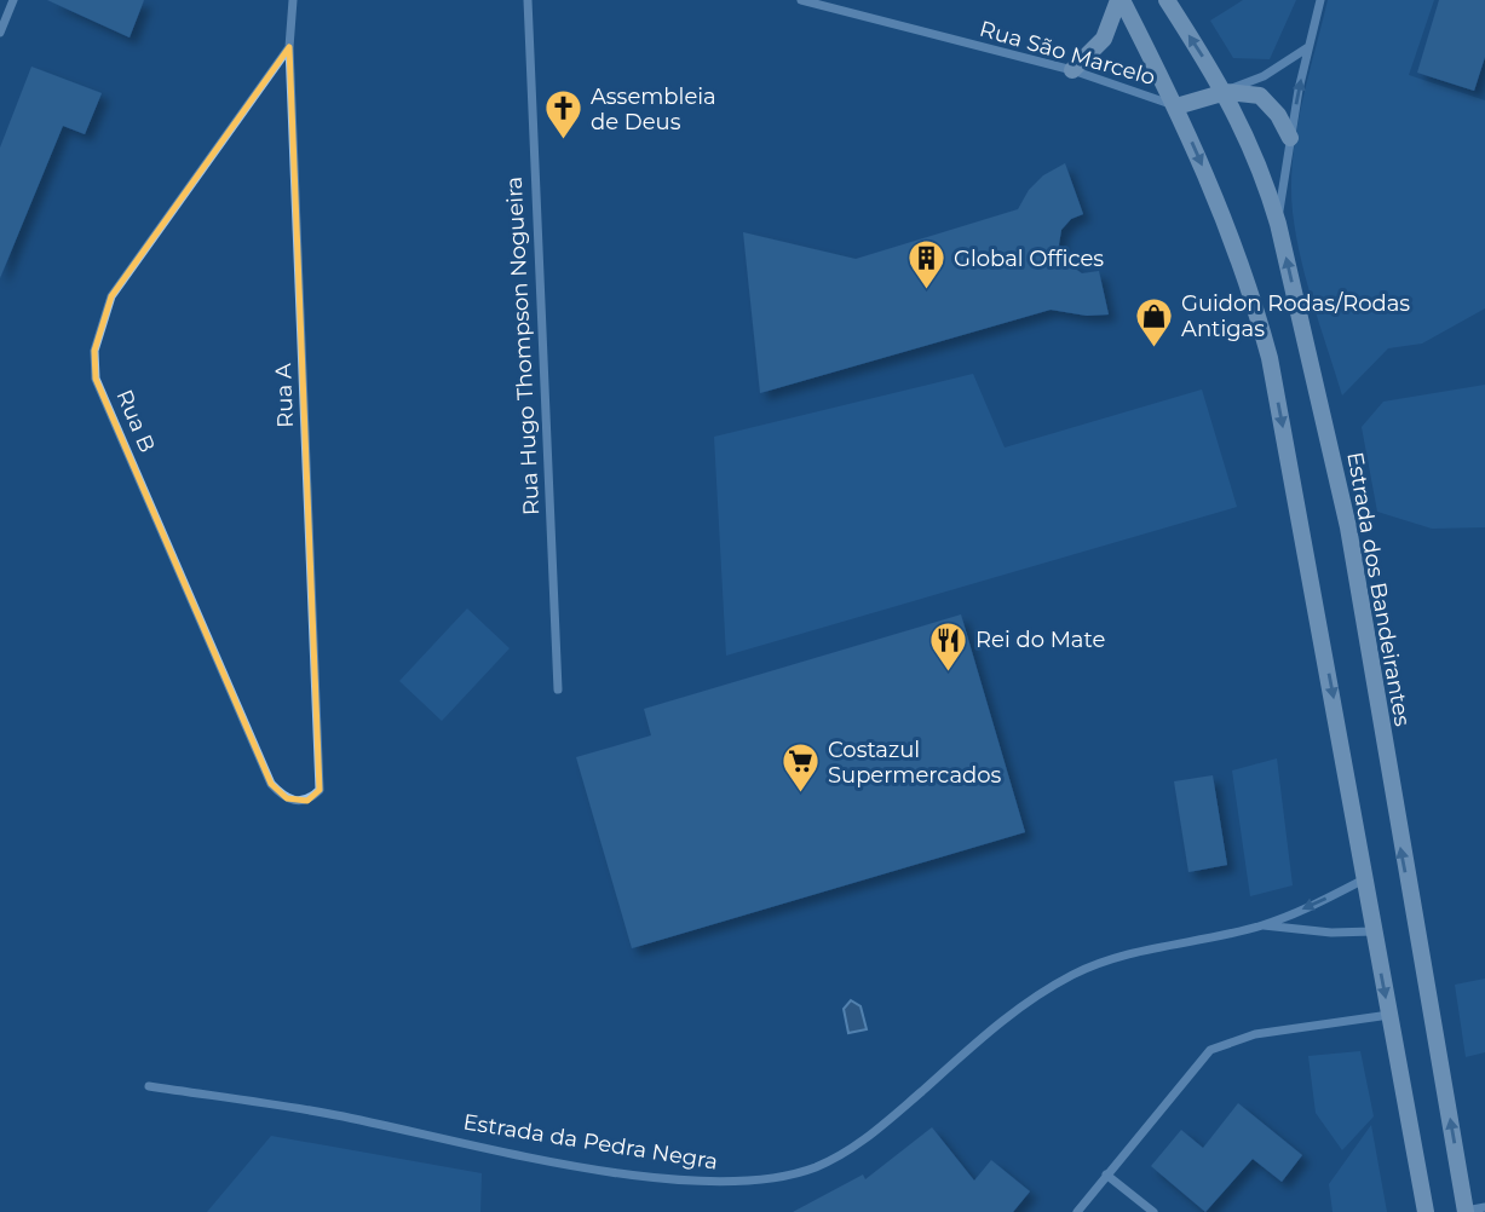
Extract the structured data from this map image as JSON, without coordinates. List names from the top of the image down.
{
  "streets": {
    "main road": ["Estrada dos Bandeirantes"],
    "street": [
      "Rua São Marcelo",
      "Rua Hugo Thompson Nogueira",
      "Rua A",
      "Rua B",
      "Estrada da Pedra Negra"
    ]
  },
  "crossings": [
    ["Rua A", "Rua B"]
  ],
  "places": {
    "church": ["Assembleia de Deus"],
    "building": ["Global Offices"],
    "shop": ["Guidon Rodas/Rodas Antigas"],
    "restaurant": ["Rei do Mate"],
    "supermarket": ["Costazul Supermercados"]
  }
}
